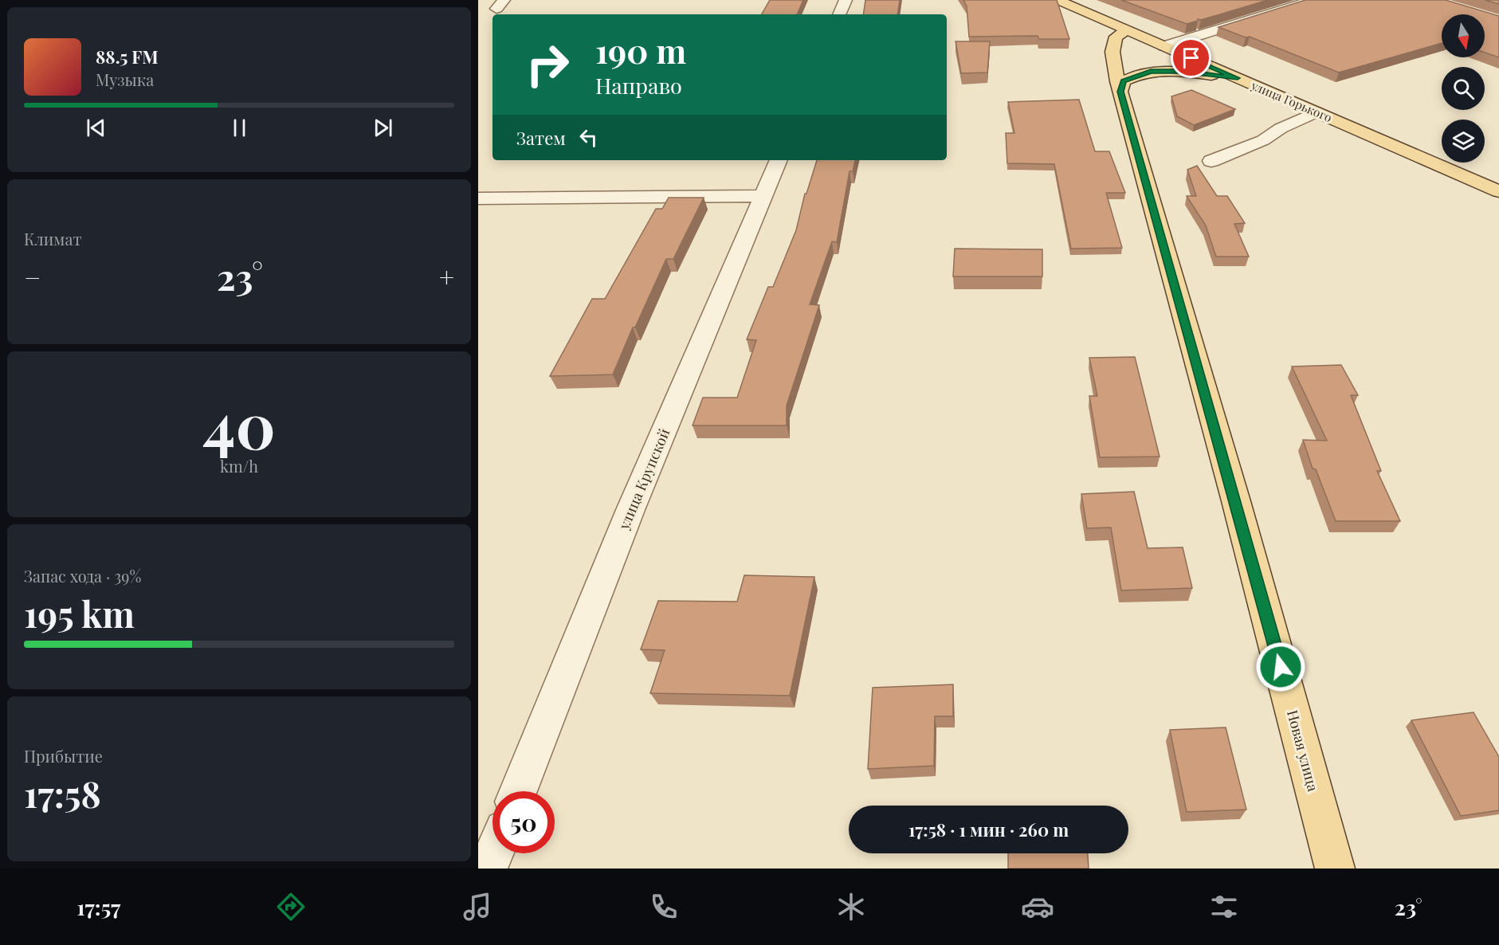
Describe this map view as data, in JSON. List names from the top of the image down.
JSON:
{
  "streets": {
    "main road": ["улица Горького", "Новая улица"],
    "street": ["улица Крупской"]
  },
  "crossings": [
    ["улица Горького", "Новая улица"]
  ],
  "north": "bottom",
  "page": {
    "turn": ["190 m", "Направо"],
    "song": ["88.5 FM", "Музыка"],
    "then": "Затем",
    "tile": [
      "Климат",
      ["40", "km/h"],
      ["Запас хода · 39%", "195 km"],
      ["Прибытие", "17:58"]
    ],
    "heat": ["−", "23°", "+"],
    "limit": "50",
    "trip": "17:58 · 1 мин · 260 m",
    "tabs": ["17:57", "23°"]
  }
}
